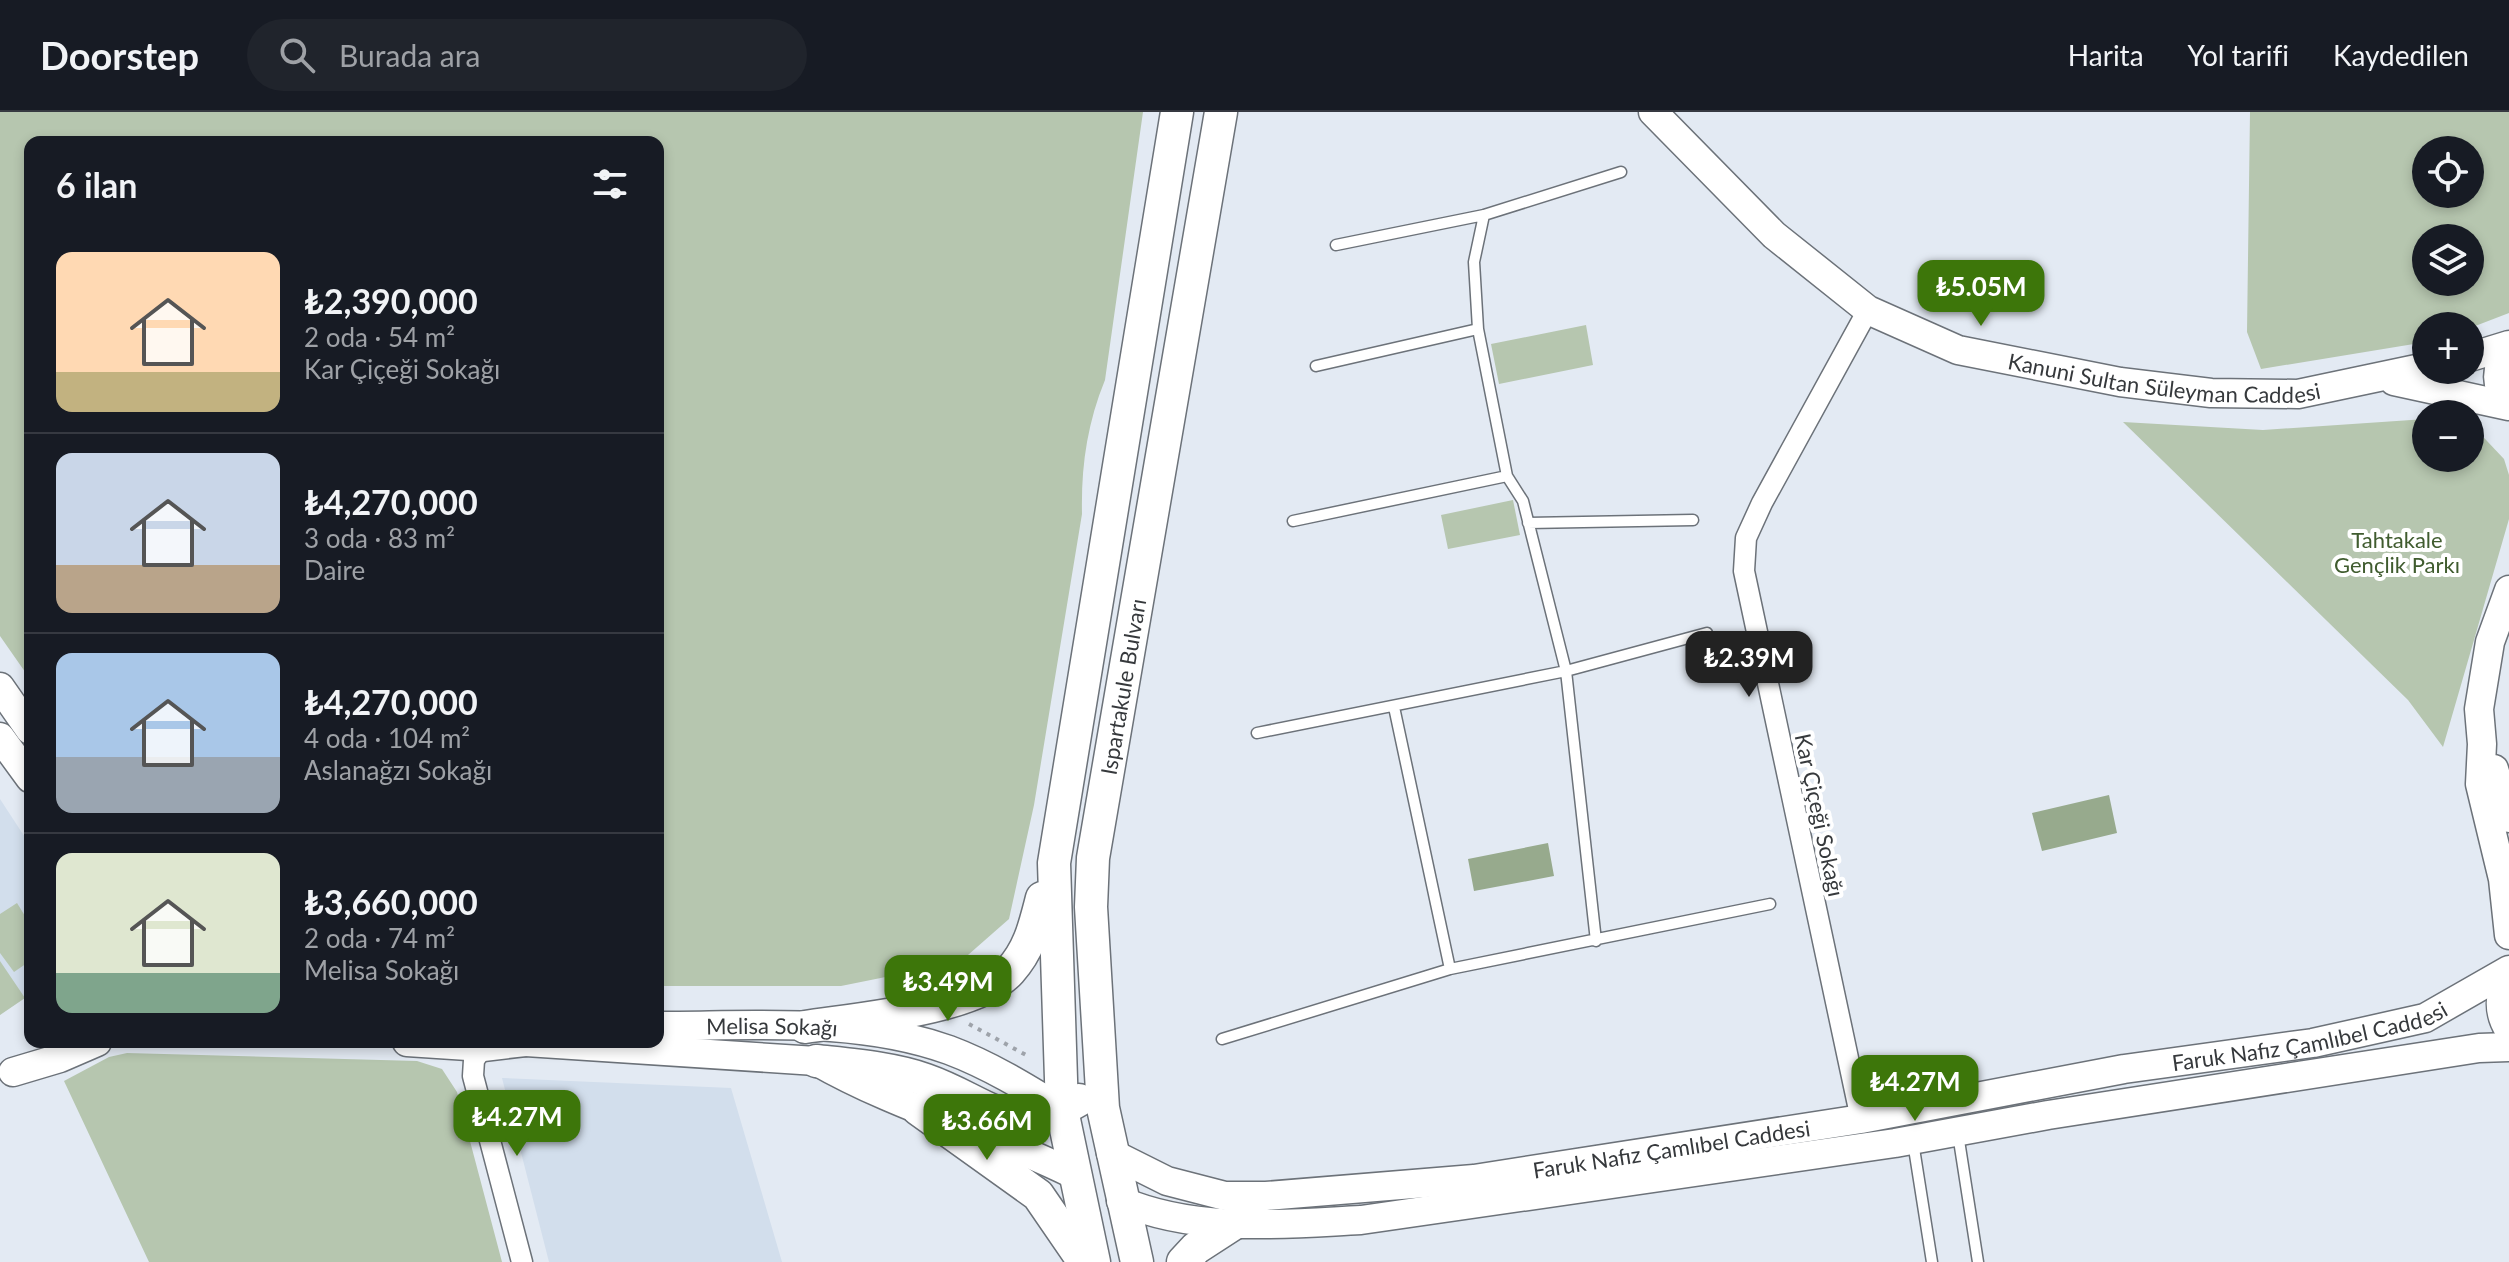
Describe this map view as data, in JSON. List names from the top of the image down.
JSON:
{
  "streets": {
    "main road": ["Ispartakule Bulvarı"],
    "street": [
      "Kanuni Sultan Süleyman Caddesi",
      "Kar Çiçeği Sokağı",
      "Melisa Sokağı",
      "Faruk Nafız Çamlıbel Caddesi"
    ]
  },
  "crossings": [
    ["Kanuni Sultan Süleyman Caddesi", "Kar Çiçeği Sokağı"],
    ["Ispartakule Bulvarı", "Melisa Sokağı"],
    ["Ispartakule Bulvarı", "Faruk Nafız Çamlıbel Caddesi"],
    ["Kar Çiçeği Sokağı", "Faruk Nafız Çamlıbel Caddesi"]
  ],
  "parks": ["Tahtakale Gençlik Parkı"],
  "page": {
    "header": "Doorstep",
    "search": "Burada ara",
    "nav": ["Harita", "Yol tarifi", "Kaydedilen"],
    "map_buttons": ["+", "−"],
    "heading": "6 ilan",
    "list": [
      {
        "name": "₺2,390,000",
        "note": "2 oda · 54 m² · Kar Çiçeği Sokağı"
      },
      {
        "name": "₺4,270,000",
        "note": "3 oda · 83 m² · Daire"
      },
      {
        "name": "₺4,270,000",
        "note": "4 oda · 104 m² · Aslanağzı Sokağı"
      },
      {
        "name": "₺3,660,000",
        "note": "2 oda · 74 m² · Melisa Sokağı"
      }
    ],
    "price": [
      "₺5.05M",
      "₺2.39M",
      "₺3.49M",
      "₺4.27M",
      "₺4.27M",
      "₺3.66M"
    ]
  }
}
